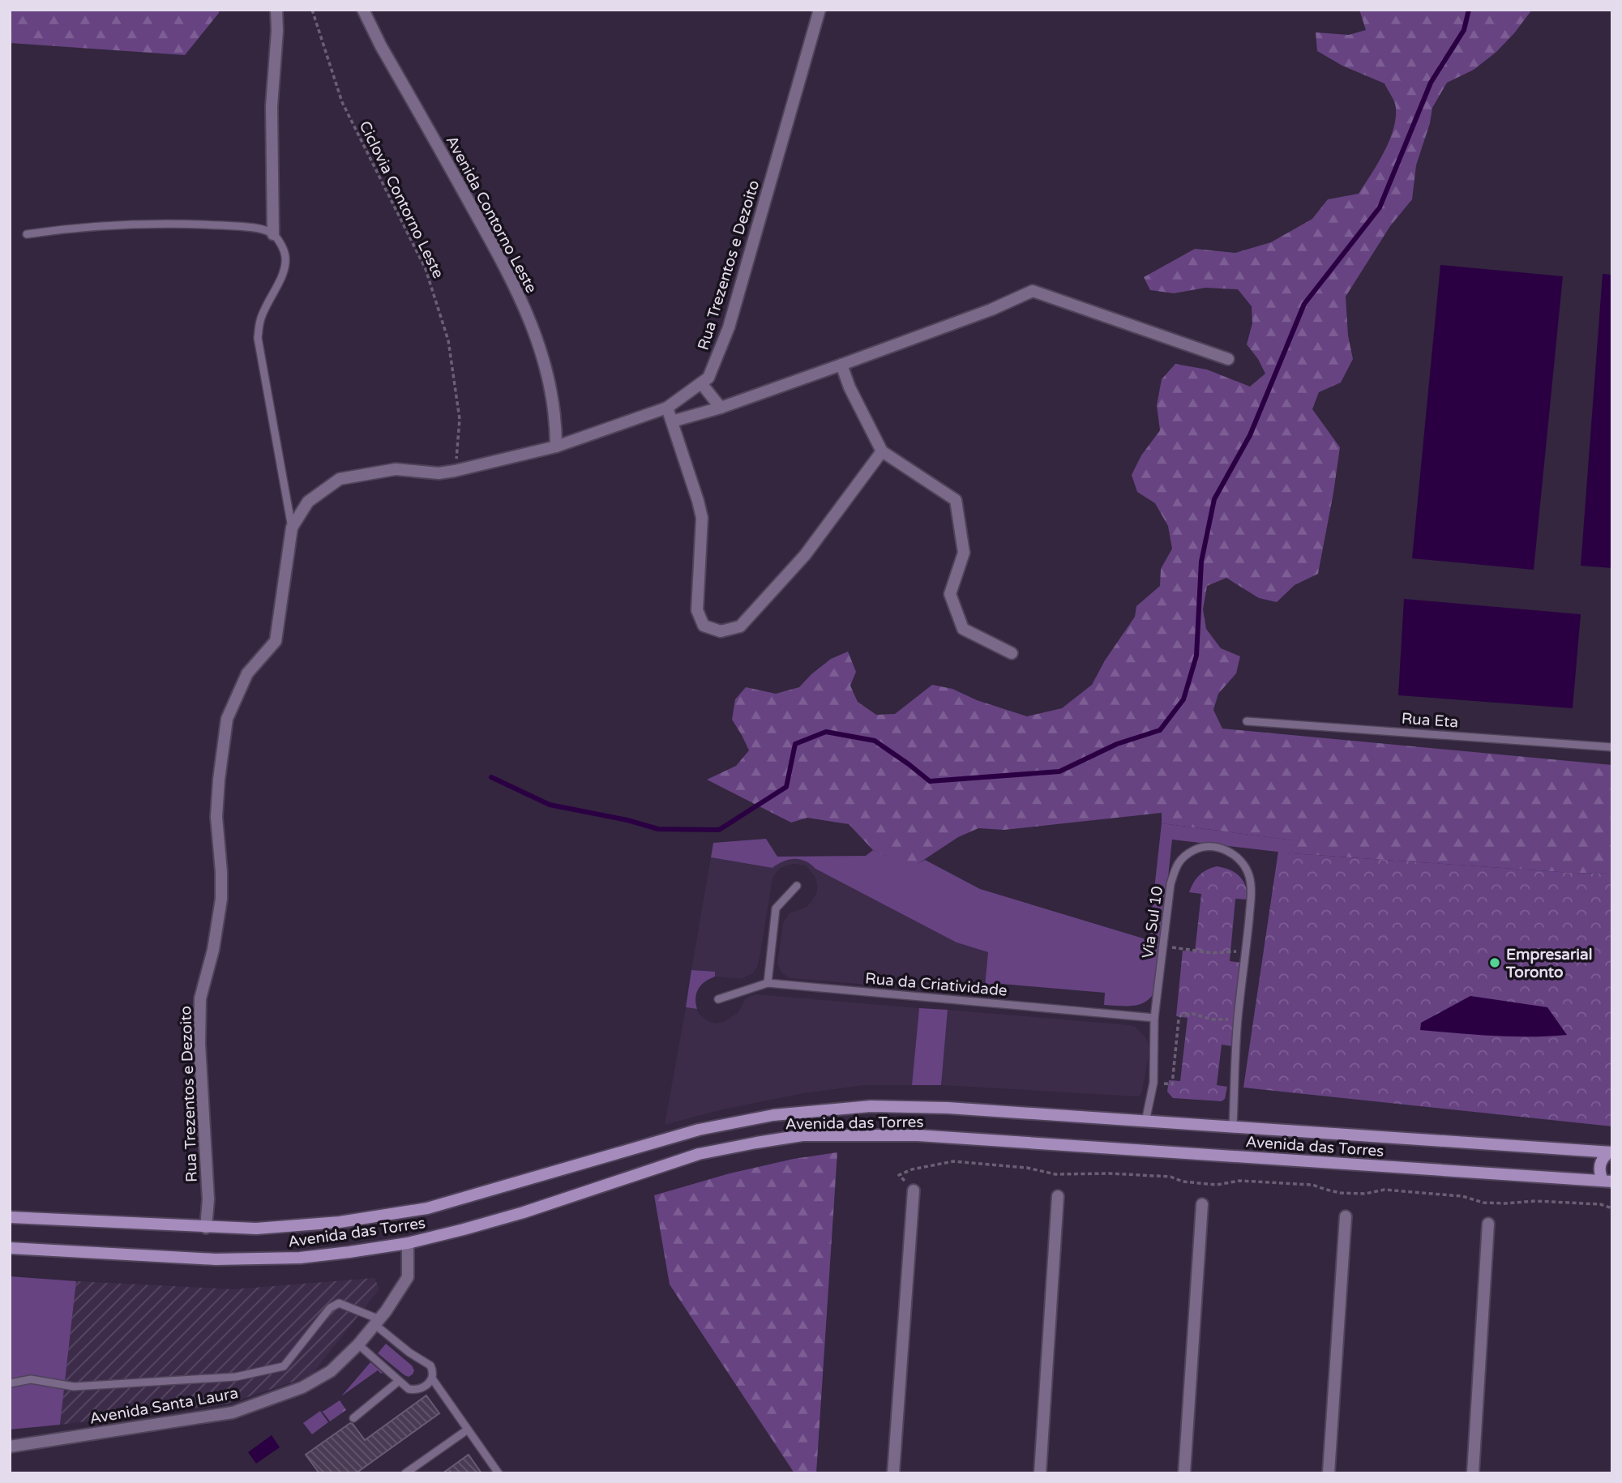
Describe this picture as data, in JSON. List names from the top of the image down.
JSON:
{
  "streets": {
    "main road": ["Avenida das Torres"],
    "street": ["Avenida Contorno Leste", "Rua Trezentos e Dezoito", "Avenida Santa Laura"],
    "lane": ["Rua Eta", "Via Sul 10", "Rua da Criatividade"],
    "path": ["Ciclovia Contorno Leste"]
  },
  "crossings": [
    ["Ciclovia Contorno Leste", "Rua Trezentos e Dezoito"],
    ["Avenida Contorno Leste", "Rua Trezentos e Dezoito"],
    ["Rua Trezentos e Dezoito", "Avenida das Torres"],
    ["Via Sul 10", "Rua da Criatividade"],
    ["Via Sul 10", "Avenida das Torres"],
    ["Avenida das Torres", "Avenida Santa Laura"]
  ],
  "places": ["Empresarial Toronto"]
}
